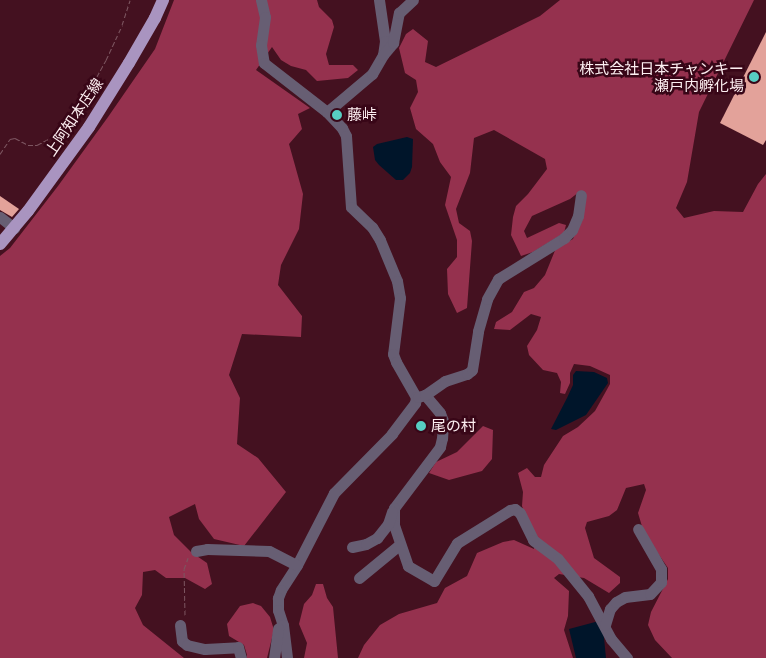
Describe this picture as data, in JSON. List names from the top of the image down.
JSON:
{
  "streets": {
    "main road": ["上阿知本庄線"]
  },
  "places": ["株式会社日本チャンキー 瀬戸内孵化場", "藤峠", "尾の村"]
}
